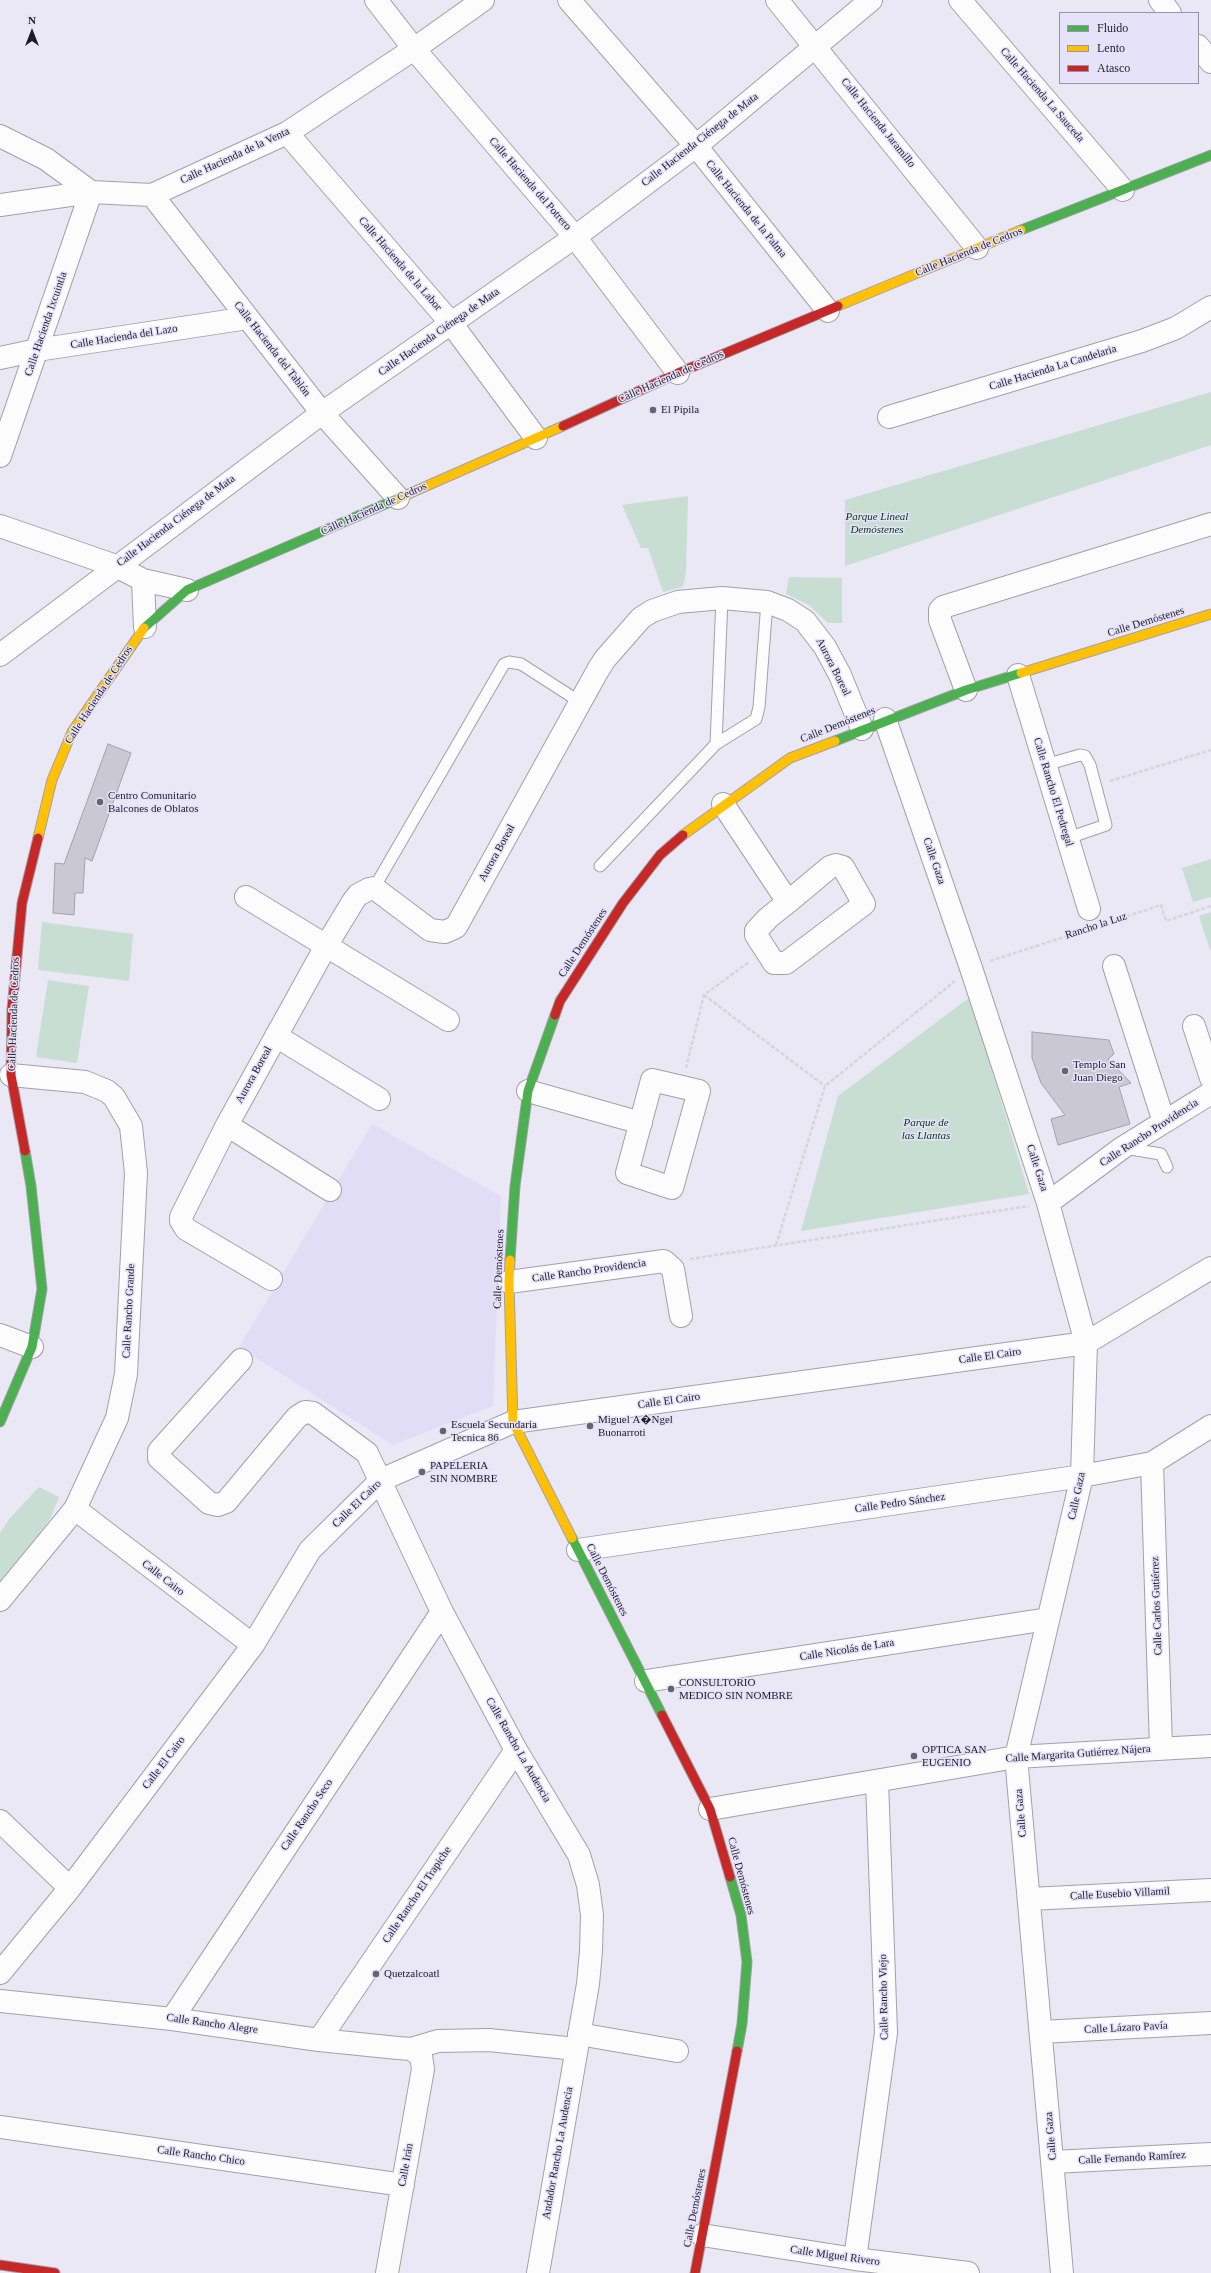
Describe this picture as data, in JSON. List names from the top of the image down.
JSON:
{
  "streets": {
    "street": [
      "Calle Hacienda La Sauceda",
      "Calle Hacienda Jaramillo",
      "Calle Hacienda Ciénega de Mata",
      "Calle Hacienda de la Venta",
      "Calle Hacienda del Potrero",
      "Calle Hacienda de la Palma",
      "Calle Hacienda de Cedros",
      "Calle Hacienda de la Labor",
      "Calle Hacienda Ixcuintla",
      "Calle Hacienda del Lazo",
      "Calle Hacienda del Tablón",
      "Calle Hacienda La Candelaria",
      "Calle Demóstenes",
      "Aurora Boreal",
      "Calle Rancho El Pedregal",
      "Calle Gaza",
      "Calle Rancho Providencia",
      "Calle Rancho Grande",
      "Calle El Cairo",
      "Calle Pedro Sánchez",
      "Calle Cairo",
      "Calle Carlos Gutiérrez",
      "Calle Nicolás de Lara",
      "Calle Rancho La Audencia",
      "Calle Margarita Gutiérrez Nájera",
      "Calle Rancho Seco",
      "Calle Eusebio Villamil",
      "Calle Rancho El Trapiche",
      "Calle Rancho Viejo",
      "Calle Rancho Alegre",
      "Calle Lázaro Pavía",
      "Andador Rancho La Audencia",
      "Calle Rancho Chico",
      "Calle Fernando Ramírez",
      "Calle Irán",
      "Calle Miguel Rivero"
    ],
    "path": ["Rancho la Luz"]
  },
  "crossings": [
    ["Calle Hacienda La Sauceda", "Calle Hacienda de Cedros"],
    ["Calle Hacienda Jaramillo", "Calle Hacienda Ciénega de Mata"],
    ["Calle Hacienda Jaramillo", "Calle Hacienda de Cedros"],
    ["Calle Hacienda Ciénega de Mata", "Calle Hacienda del Potrero"],
    ["Calle Hacienda Ciénega de Mata", "Calle Hacienda de la Palma"],
    ["Calle Hacienda Ciénega de Mata", "Calle Hacienda de la Labor"],
    ["Calle Hacienda Ciénega de Mata", "Calle Hacienda del Tablón"],
    ["Calle Hacienda de la Venta", "Calle Hacienda del Potrero"],
    ["Calle Hacienda de la Venta", "Calle Hacienda de la Labor"],
    ["Calle Hacienda de la Venta", "Calle Hacienda Ixcuintla"],
    ["Calle Hacienda de la Venta", "Calle Hacienda del Tablón"],
    ["Calle Hacienda del Potrero", "Calle Hacienda de Cedros"],
    ["Calle Hacienda de la Palma", "Calle Hacienda de Cedros"],
    ["Calle Hacienda de Cedros", "Calle Hacienda de la Labor"],
    ["Calle Hacienda de Cedros", "Calle Hacienda del Tablón"],
    ["Calle Hacienda de Cedros", "Calle Rancho Grande"],
    ["Calle Hacienda Ixcuintla", "Calle Hacienda del Lazo"],
    ["Calle Hacienda del Lazo", "Calle Hacienda del Tablón"],
    ["Calle Demóstenes", "Aurora Boreal"],
    ["Calle Demóstenes", "Calle Rancho El Pedregal"],
    ["Calle Demóstenes", "Calle Gaza"],
    ["Calle Demóstenes", "Calle Rancho Providencia"],
    ["Calle Demóstenes", "Calle El Cairo"],
    ["Calle Demóstenes", "Calle Pedro Sánchez"],
    ["Calle Demóstenes", "Calle Nicolás de Lara"],
    ["Calle Demóstenes", "Calle Margarita Gutiérrez Nájera"],
    ["Calle Demóstenes", "Calle Miguel Rivero"],
    ["Calle Rancho El Pedregal", "Rancho la Luz"],
    ["Calle Gaza", "Rancho la Luz"],
    ["Calle Gaza", "Calle Rancho Providencia"],
    ["Calle Gaza", "Calle El Cairo"],
    ["Calle Gaza", "Calle Pedro Sánchez"],
    ["Calle Gaza", "Calle Nicolás de Lara"],
    ["Calle Gaza", "Calle Margarita Gutiérrez Nájera"],
    ["Calle Gaza", "Calle Eusebio Villamil"],
    ["Calle Gaza", "Calle Lázaro Pavía"],
    ["Calle Gaza", "Calle Fernando Ramírez"],
    ["Calle Rancho Grande", "Calle Cairo"],
    ["Calle El Cairo", "Calle Cairo"],
    ["Calle El Cairo", "Calle Rancho La Audencia"],
    ["Calle Pedro Sánchez", "Calle Carlos Gutiérrez"],
    ["Calle Carlos Gutiérrez", "Calle Margarita Gutiérrez Nájera"],
    ["Calle Rancho La Audencia", "Calle Rancho Seco"],
    ["Calle Rancho La Audencia", "Calle Rancho El Trapiche"],
    ["Calle Rancho La Audencia", "Andador Rancho La Audencia"],
    ["Calle Margarita Gutiérrez Nájera", "Calle Rancho Viejo"],
    ["Calle Rancho Seco", "Calle Rancho Alegre"],
    ["Calle Rancho El Trapiche", "Calle Rancho Alegre"],
    ["Calle Rancho Viejo", "Calle Miguel Rivero"],
    ["Calle Rancho Alegre", "Calle Irán"],
    ["Calle Rancho Chico", "Calle Irán"]
  ],
  "parks": ["Parque Lineal Demóstenes", "Parque de las Llantas"],
  "places": [
    "El Pipila",
    "Centro Comunitario Balcones de Oblatos",
    "Templo San Juan Diego",
    "Miguel A�Ngel Buonarroti",
    "Escuela Secundaria Tecnica 86",
    "PAPELERIA SIN NOMBRE",
    "CONSULTORIO MEDICO SIN NOMBRE",
    "OPTICA SAN EUGENIO",
    "Quetzalcoatl"
  ],
  "legend": ["Fluido", "Lento", "Atasco"],
  "north": "top"
}
